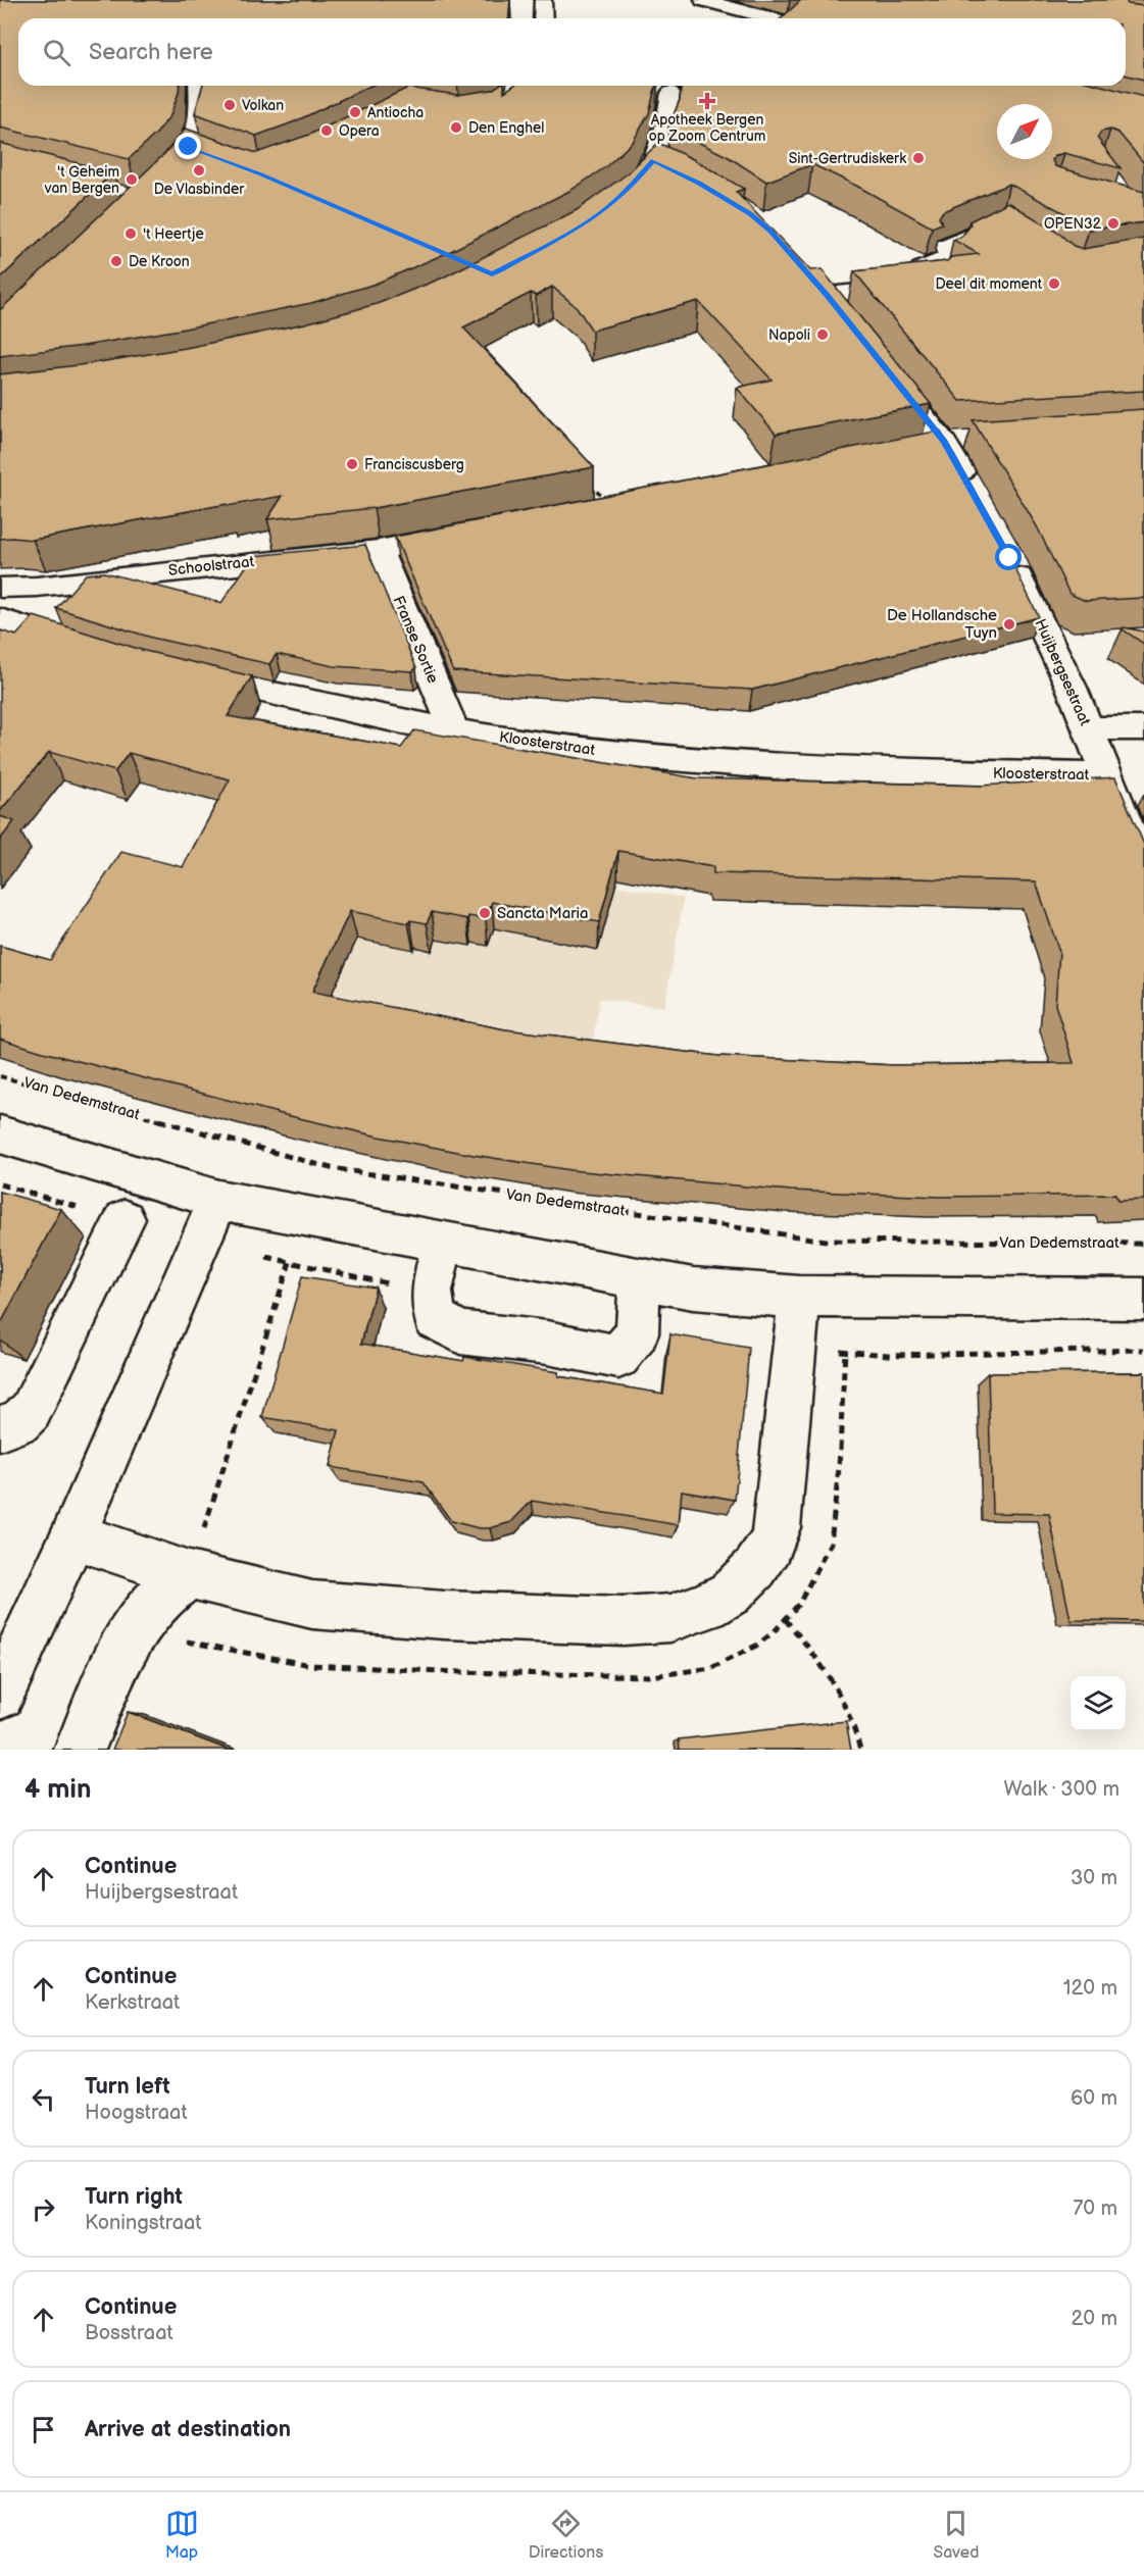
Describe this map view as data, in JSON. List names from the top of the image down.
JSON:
{
  "streets": {
    "street": [
      "Schoolstraat",
      "Franse Sortie",
      "Huijbergsestraat",
      "Kloosterstraat"
    ],
    "path": ["Van Dedemstraat"]
  },
  "crossings": [
    ["Schoolstraat", "Franse Sortie"],
    ["Franse Sortie", "Kloosterstraat"],
    ["Huijbergsestraat", "Kloosterstraat"]
  ],
  "places": {
    "health": ["Apotheek Bergen op Zoom Centrum"],
    "other": [
      "Volkan",
      "Antiocha",
      "Den Enghel",
      "Opera",
      "Sint-Gertrudiskerk",
      "De Vlasbinder",
      "'t Geheim van Bergen",
      "OPEN32",
      "'t Heertje",
      "De Kroon",
      "Deel dit moment",
      "Napoli",
      "Franciscusberg",
      "De Hollandsche Tuyn",
      "Sancta Maria"
    ]
  },
  "north": "top right",
  "page": {
    "search": "Search here",
    "heading": ["4 min", "Walk · 300 m"],
    "list": [
      ["Continue", "Huijbergsestraat", "30 m"],
      ["Continue", "Kerkstraat", "120 m"],
      ["Turn left", "Hoogstraat", "60 m"],
      ["Turn right", "Koningstraat", "70 m"],
      ["Continue", "Bosstraat", "20 m"],
      "Arrive at destination"
    ],
    "nav": ["Map", "Directions", "Saved"]
  }
}
